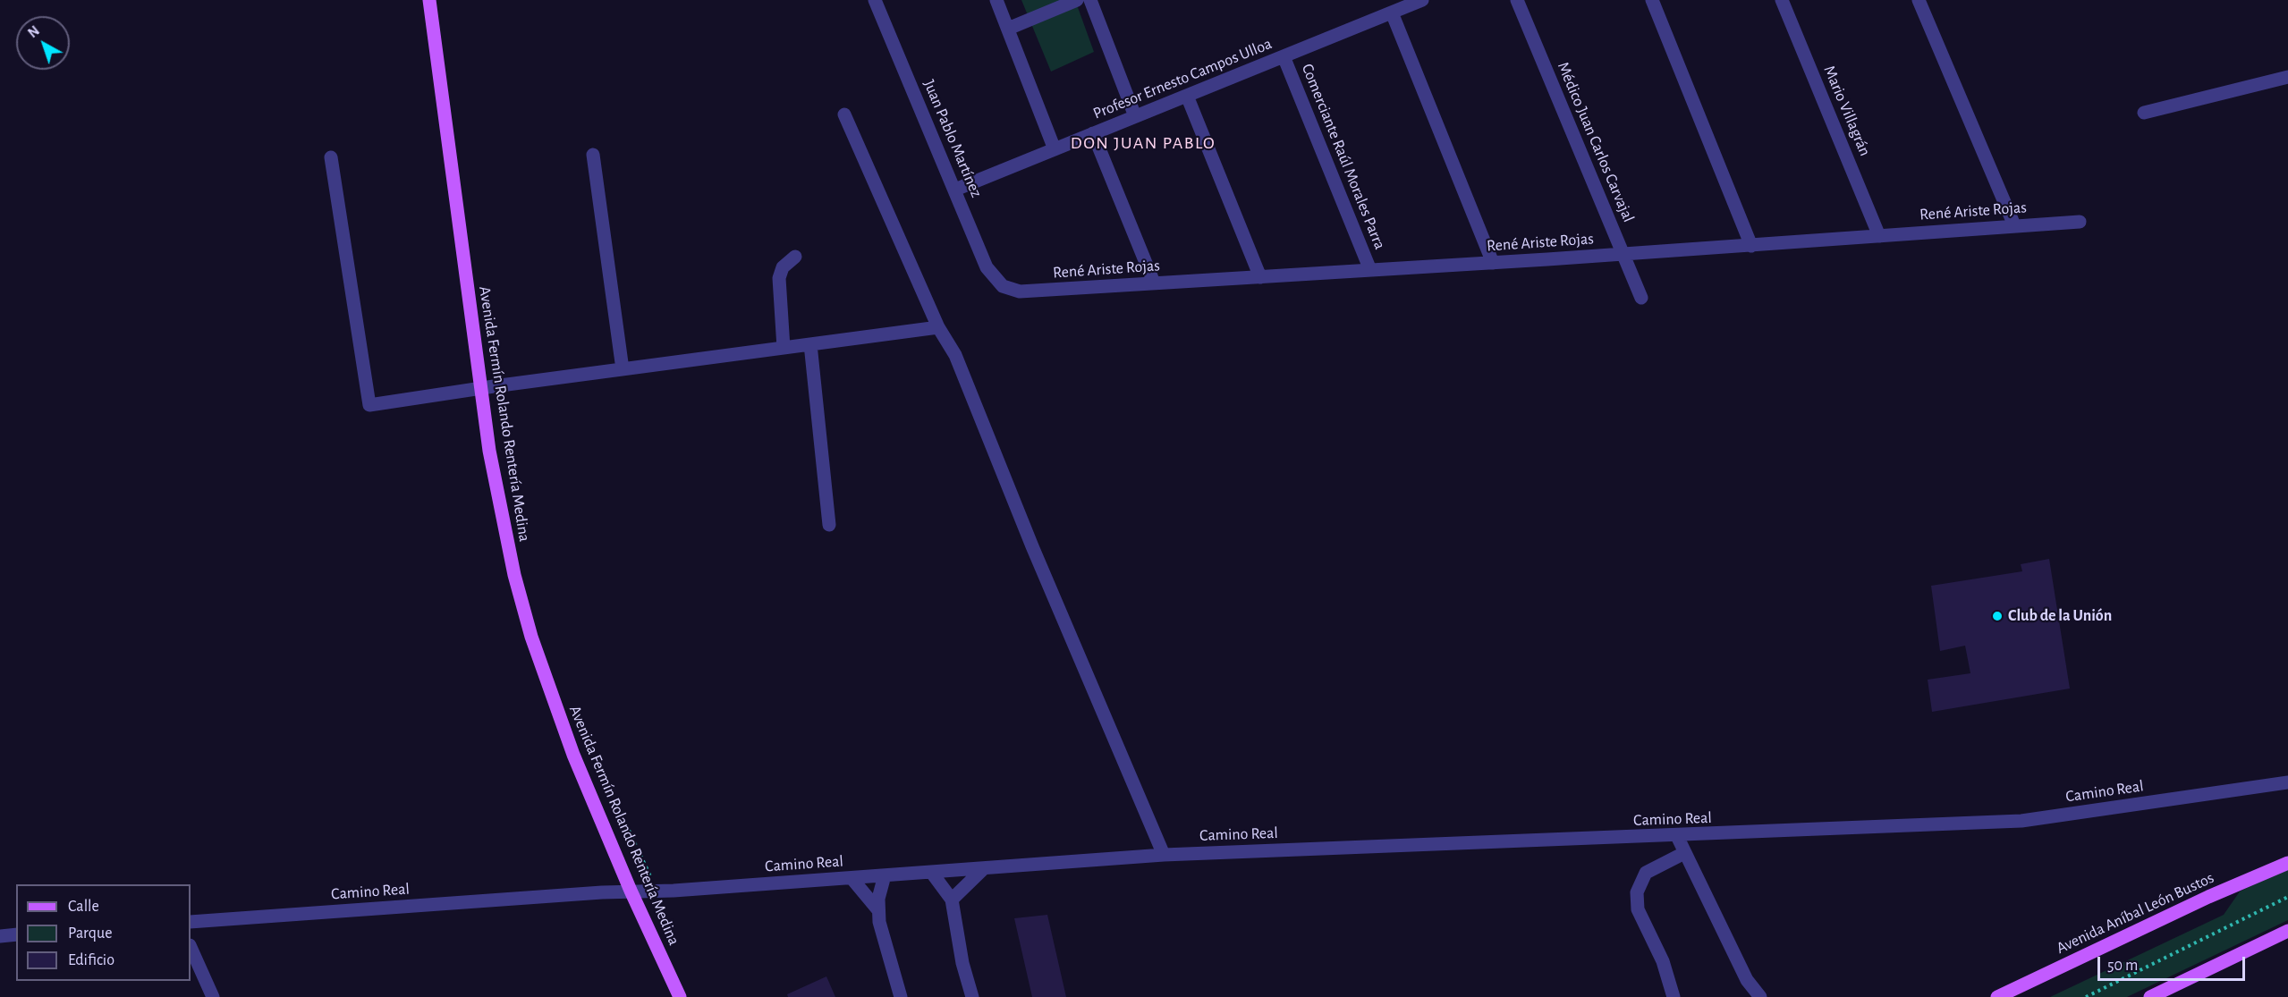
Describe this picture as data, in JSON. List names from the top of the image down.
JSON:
{
  "streets": {
    "main road": ["Avenida Fermín Rolando Rentería Medina", "Avenida Aníbal León Bustos"],
    "street": [
      "Profesor Ernesto Campos Ulloa",
      "Mario Villagrán",
      "Juan Pablo Martínez",
      "Médico Juan Carlos Carvajal",
      "Comerciante Raúl Morales Parra",
      "René Ariste Rojas",
      "Camino Real"
    ]
  },
  "crossings": [
    ["Profesor Ernesto Campos Ulloa", "Juan Pablo Martínez"],
    ["Profesor Ernesto Campos Ulloa", "Comerciante Raúl Morales Parra"],
    ["Mario Villagrán", "René Ariste Rojas"],
    ["Juan Pablo Martínez", "René Ariste Rojas"],
    ["Médico Juan Carlos Carvajal", "René Ariste Rojas"],
    ["Comerciante Raúl Morales Parra", "René Ariste Rojas"],
    ["Avenida Fermín Rolando Rentería Medina", "Camino Real"]
  ],
  "districts": ["DON JUAN PABLO"],
  "places": ["Club de la Unión"],
  "legend": ["Calle", "Parque", "Edificio"],
  "scale_bar": "50 m",
  "north": "top left"
}
